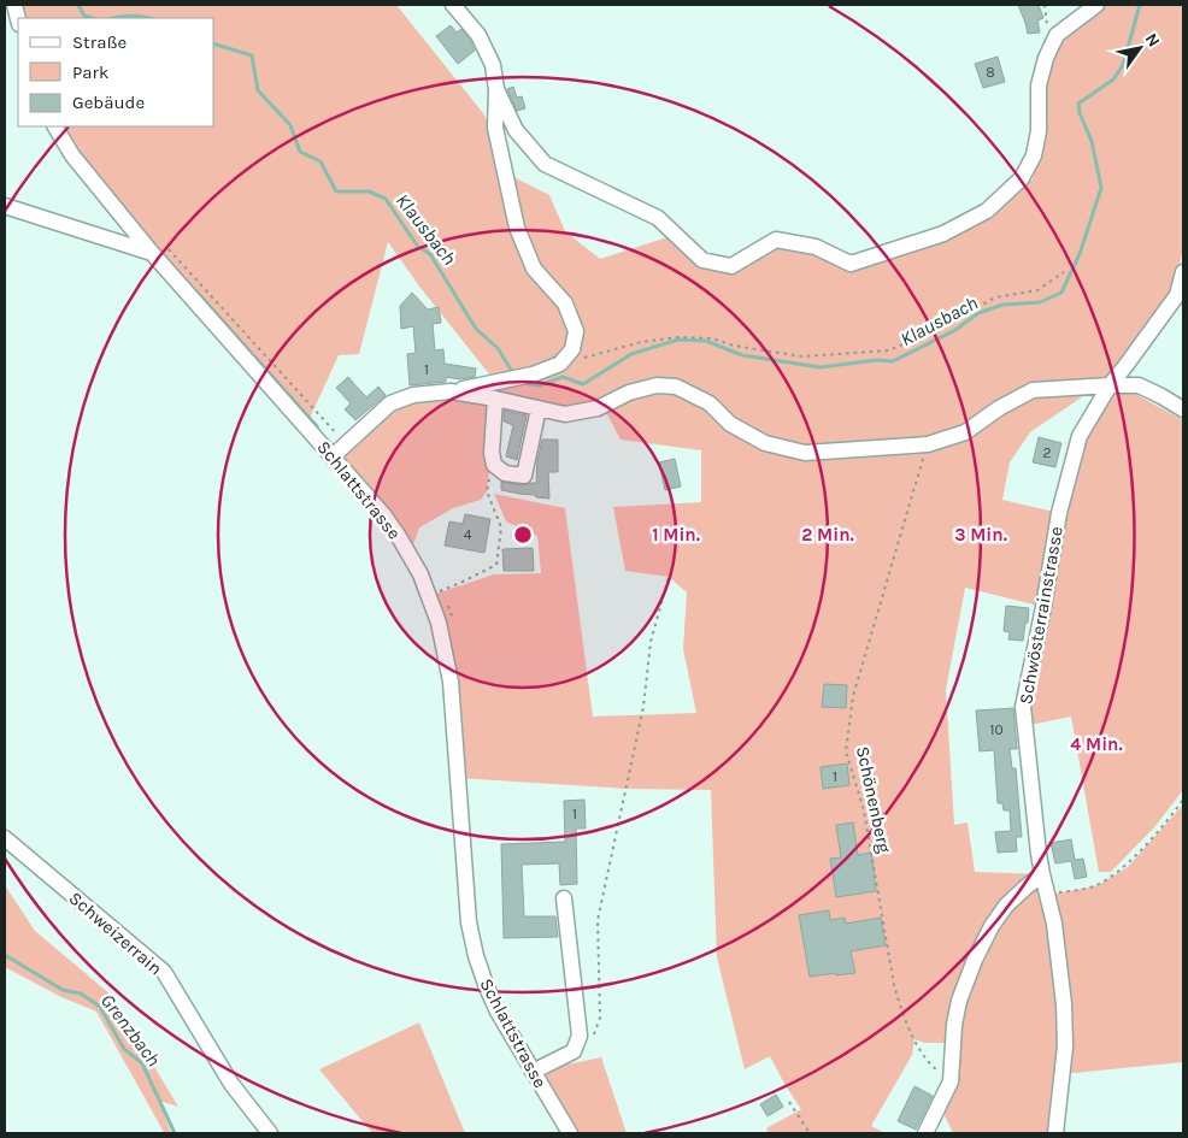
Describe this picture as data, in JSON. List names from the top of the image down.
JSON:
{
  "streets": {
    "street": ["Schlattstrasse", "Schwösterrainstrasse", "Schweizerrain"],
    "path": ["Schönenberg"]
  },
  "water": ["Klausbach", "Grenzbach"],
  "house_numbers": [
    "8",
    "1",
    "2",
    "4",
    "10",
    "1",
    "1"
  ],
  "legend": ["Straße", "Park", "Gebäude"],
  "north": "top right",
  "rings": [
    "1 Min.",
    "2 Min.",
    "3 Min.",
    "4 Min."
  ]
}
